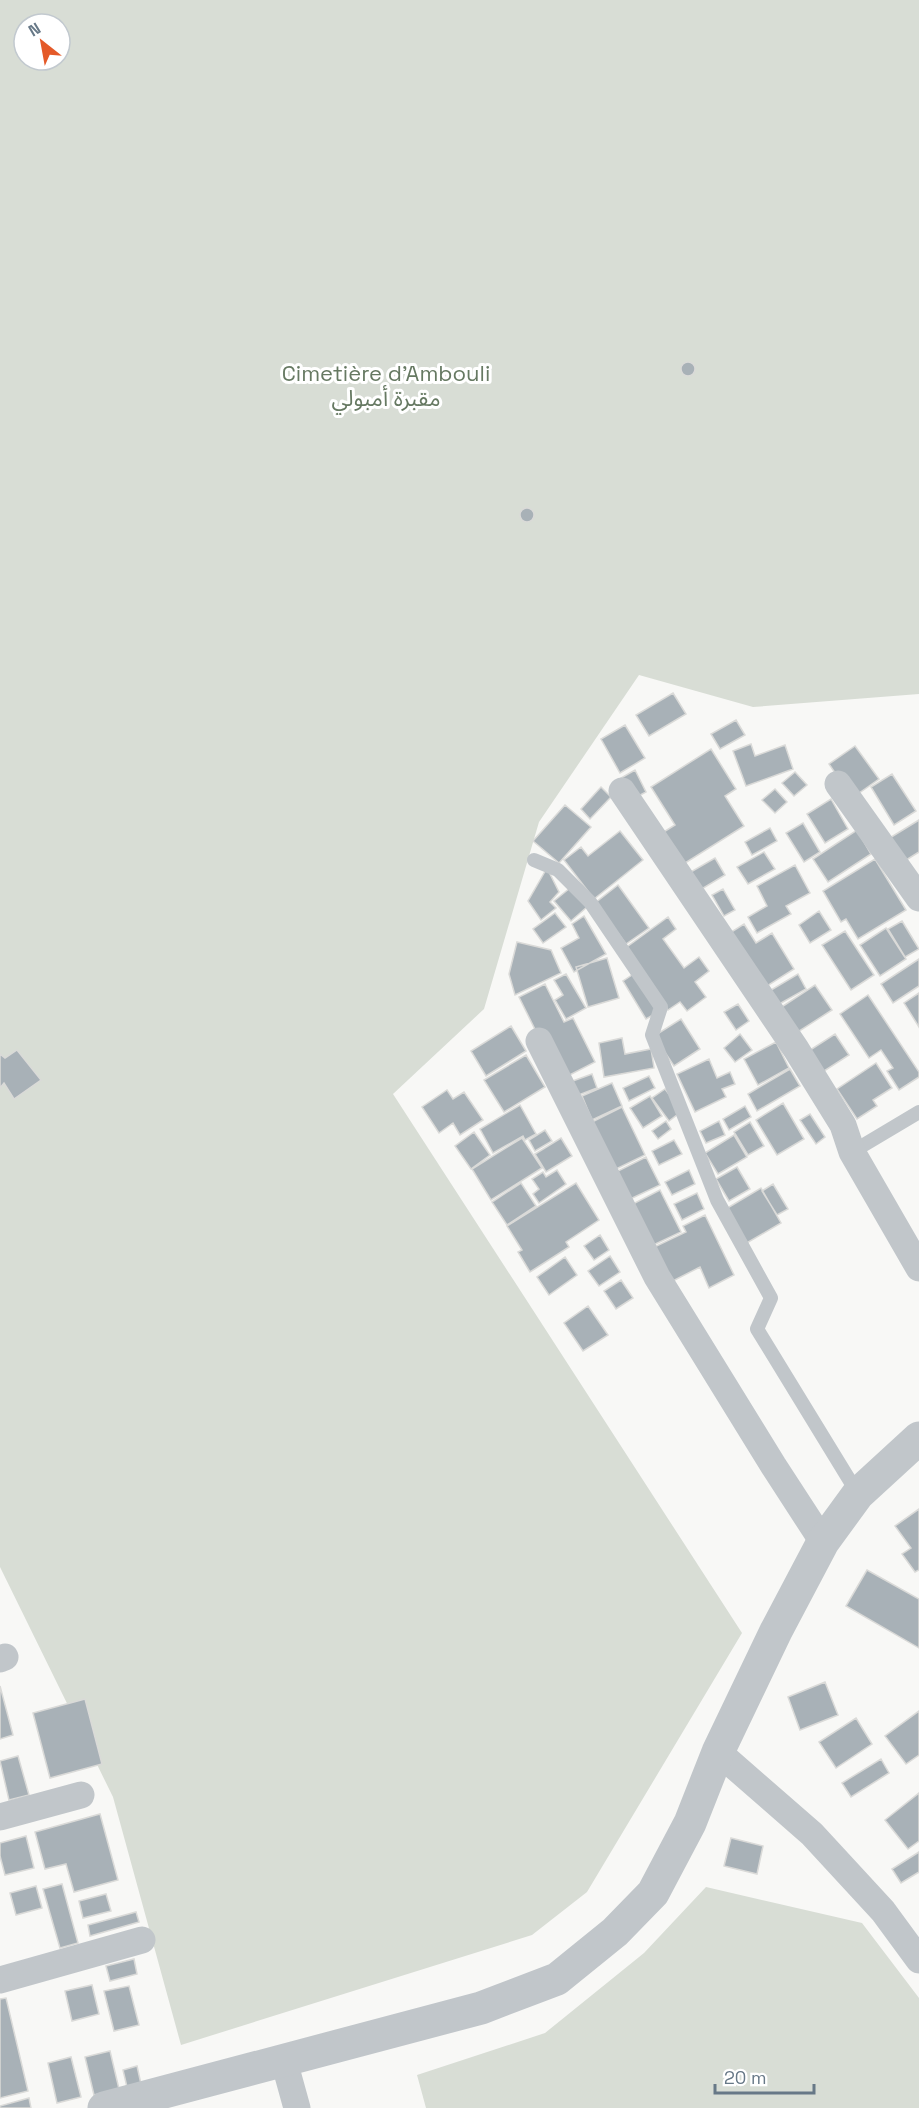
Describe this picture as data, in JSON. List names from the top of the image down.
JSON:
{
  "parks": ["Cimetière d'Ambouli مقبرة أمبولي"],
  "scale_bar": "20 m",
  "north": "top left"
}
